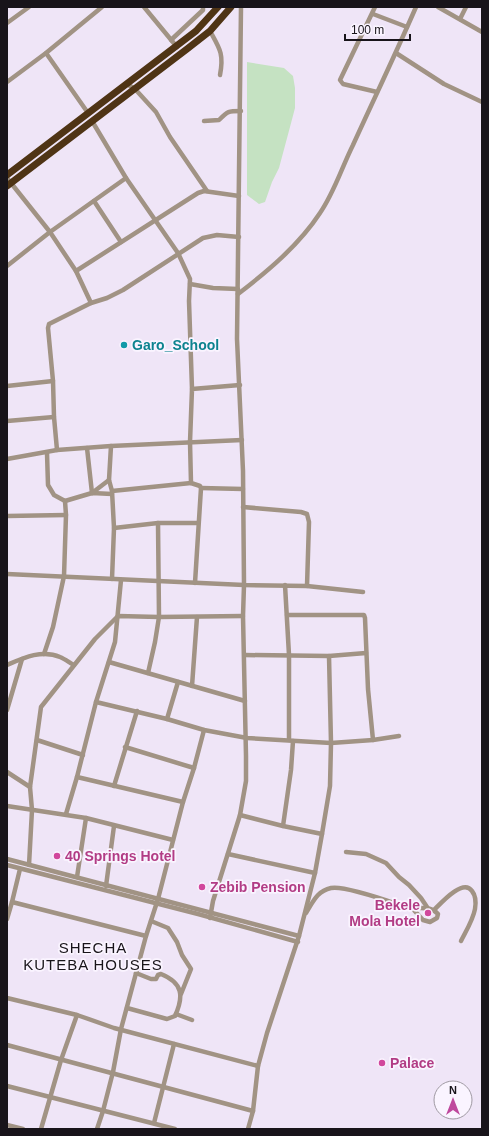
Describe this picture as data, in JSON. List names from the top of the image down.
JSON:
{
  "districts": ["SHECHA KUTEBA HOUSES"],
  "places": [
    "Garo_School",
    "40 Springs Hotel",
    "Zebib Pension",
    "Bekele Mola Hotel",
    "Palace"
  ],
  "scale_bar": "100 m",
  "north": "top"
}
